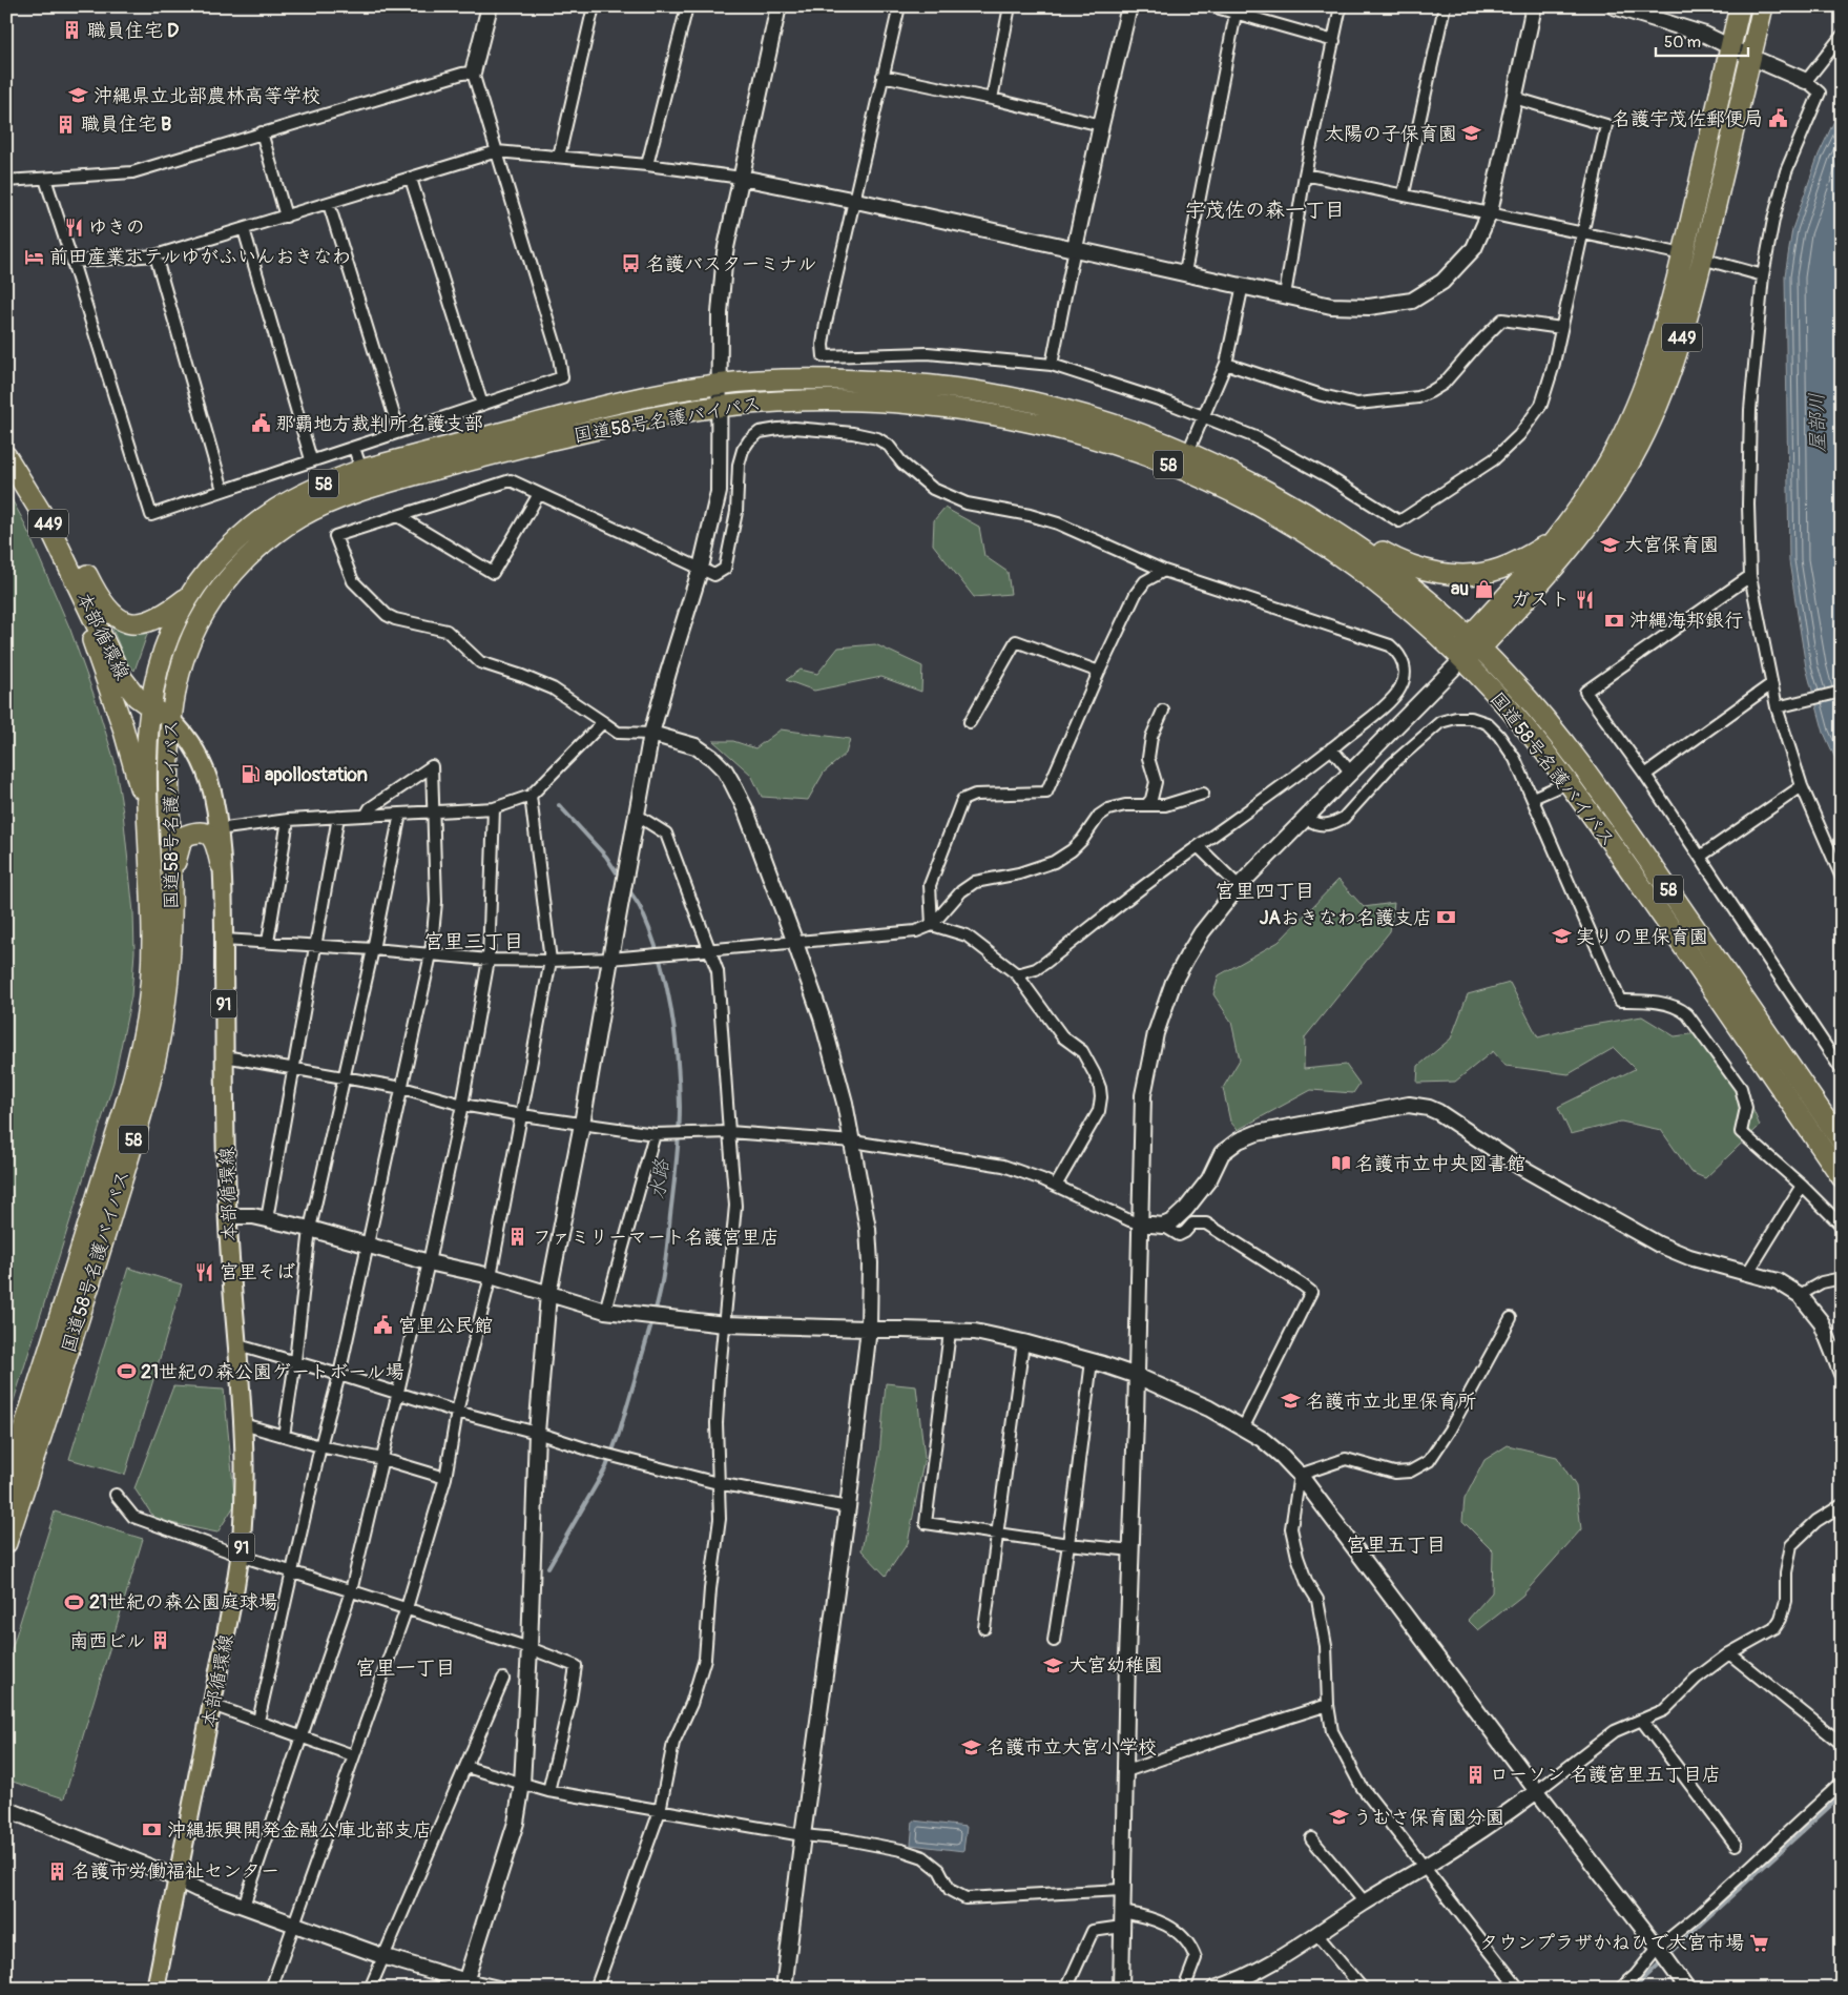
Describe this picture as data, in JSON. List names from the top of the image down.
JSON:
{
  "streets": {
    "highway": [
      "449",
      "国道58号名護バイパス",
      "58",
      "本部循環線"
    ],
    "main road": ["91"]
  },
  "crossings": [
    ["449", "国道58号名護バイパス"],
    ["国道58号名護バイパス", "本部循環線"]
  ],
  "districts": [
    "宇茂佐の森一丁目",
    "宮里四丁目",
    "宮里三丁目",
    "宮里五丁目",
    "宮里一丁目"
  ],
  "water": ["屋部川", "水路"],
  "places": {
    "building": [
      "職員住宅 D",
      "職員住宅 B",
      "ファミリーマート名護宮里店",
      "南西ビル",
      "ローソン 名護宮里五丁目店",
      "名護市労働福祉センター"
    ],
    "school or university": [
      "沖縄県立北部農林高等学校",
      "太陽の子保育園",
      "大宮保育園",
      "実りの里保育園",
      "名護市立北里保育所",
      "大宮幼稚園",
      "名護市立大宮小学校",
      "うむさ保育園分園"
    ],
    "public building": ["名護宇茂佐郵便局", "那覇地方裁判所名護支部", "宮里公民館"],
    "restaurant": ["ゆきの", "ガスト", "宮里そば"],
    "hotel": ["前田産業ホテルゆがふいんおきなわ"],
    "bus stop": ["名護バスターミナル"],
    "shop": ["au"],
    "bank": ["沖縄海邦銀行", "JAおきなわ名護支店", "沖縄振興開発金融公庫北部支店"],
    "fuel station": ["apollostation"],
    "library": ["名護市立中央図書館"],
    "sports": ["21世紀の森公園ゲートボール場", "21世紀の森公園庭球場"],
    "supermarket": ["タウンプラザかねひで大宮市場"]
  },
  "scale_bar": "50 m"
}
